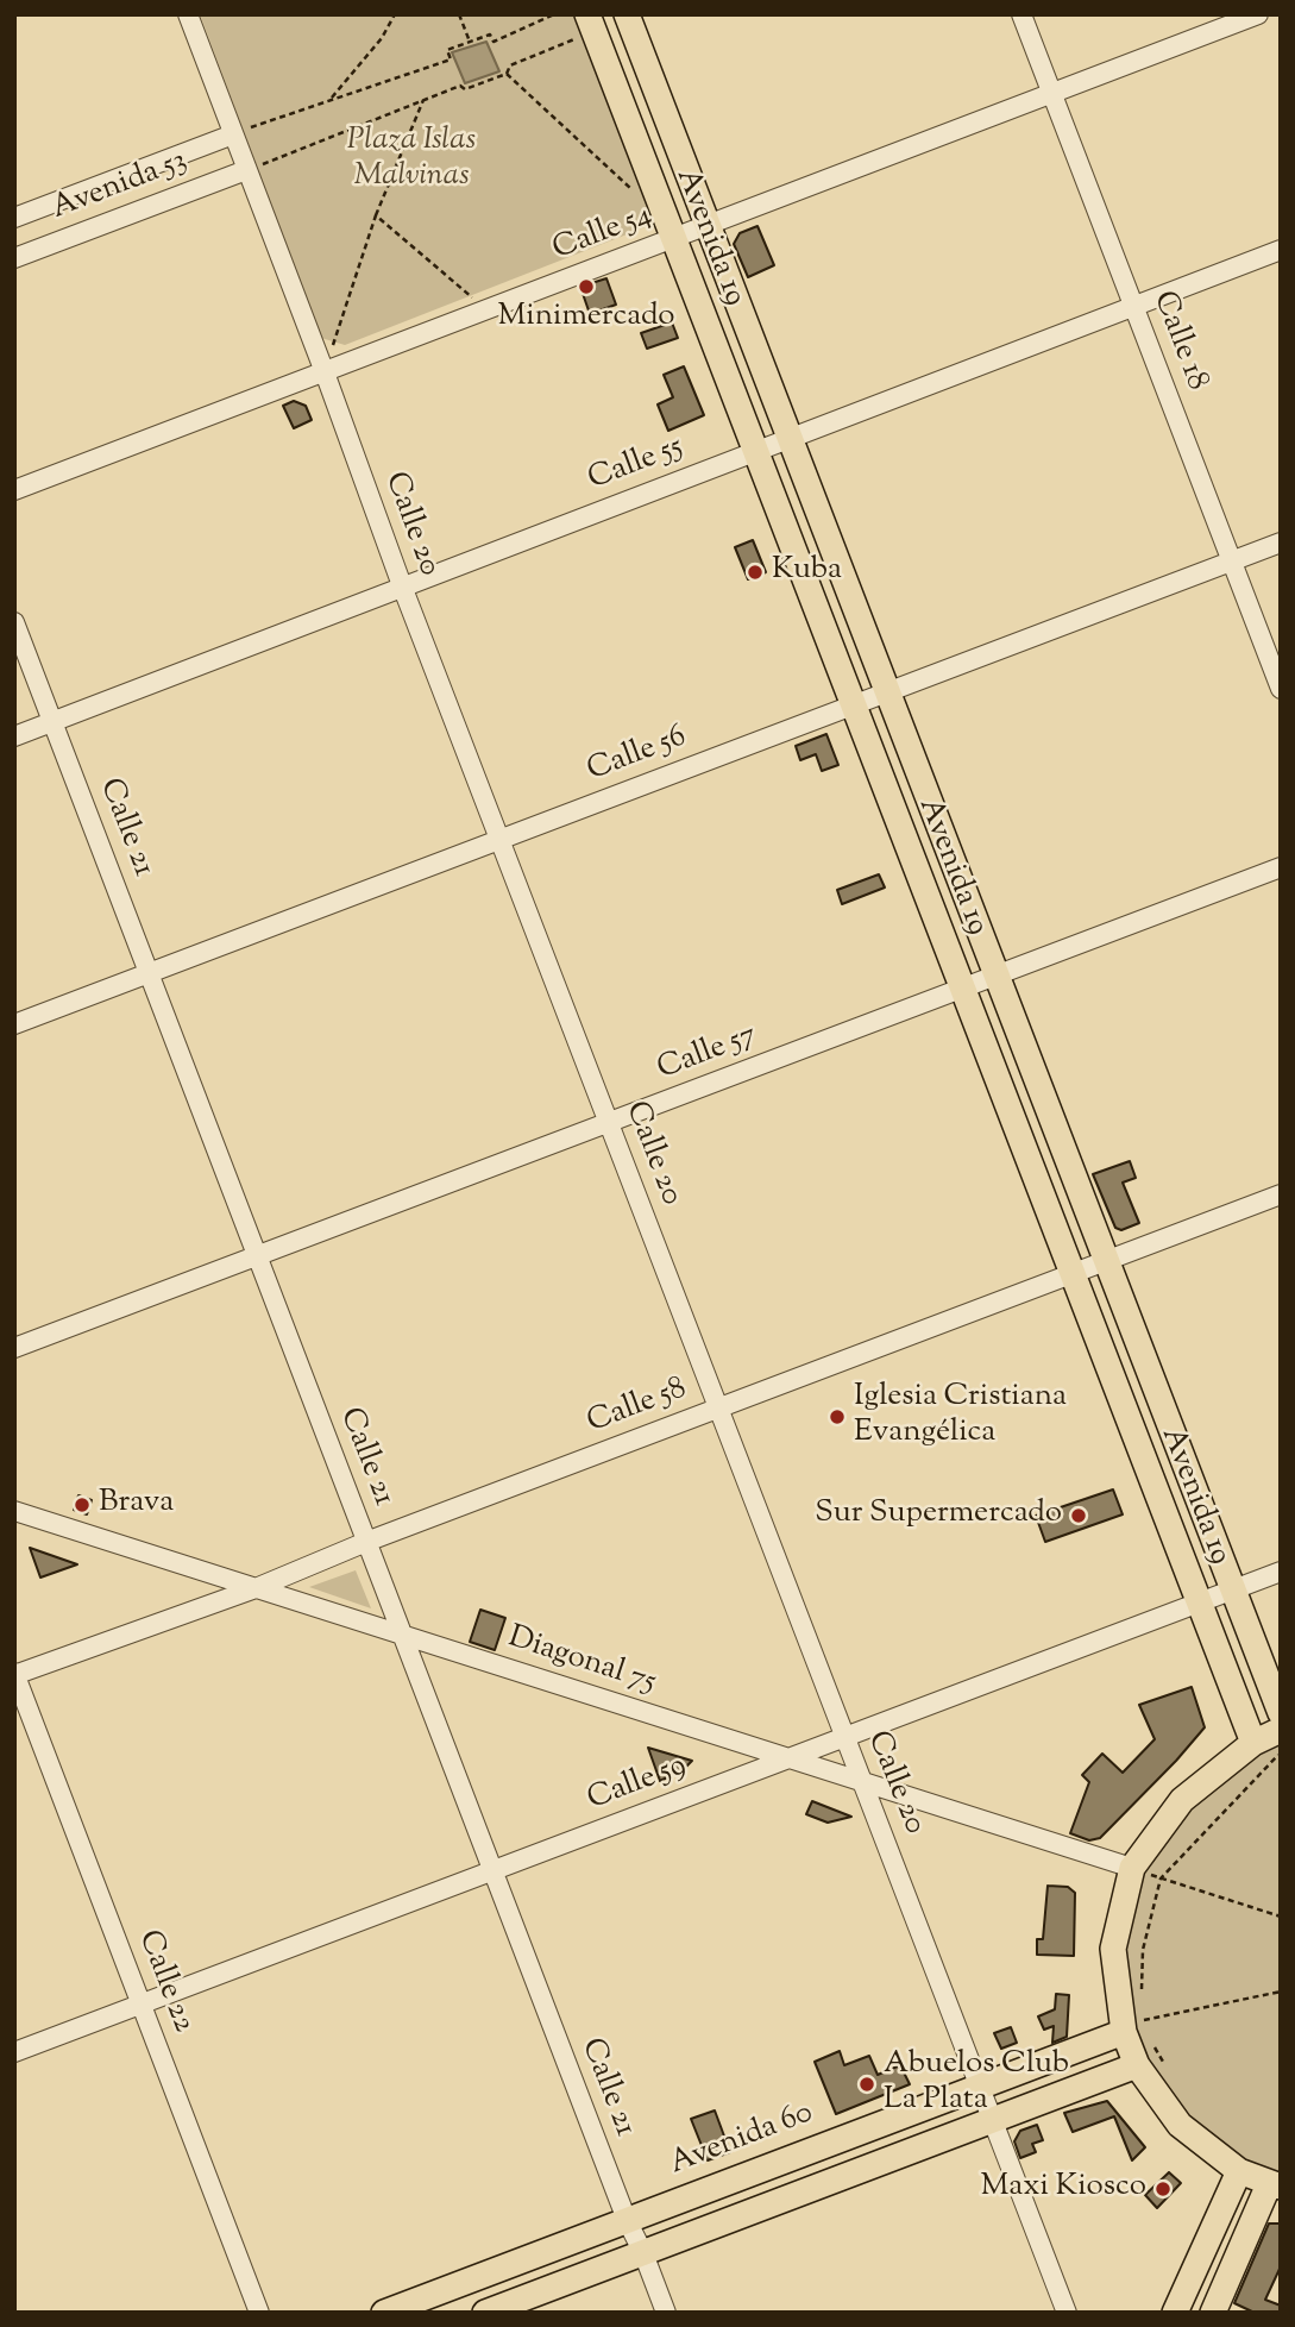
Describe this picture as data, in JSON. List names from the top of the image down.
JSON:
{
  "streets": {
    "main road": ["Avenida 19", "Avenida 60"],
    "street": [
      "Avenida 53",
      "Calle 54",
      "Calle 18",
      "Calle 55",
      "Calle 20",
      "Calle 56",
      "Calle 21",
      "Calle 57",
      "Calle 58",
      "Diagonal 75",
      "Calle 59",
      "Calle 22"
    ]
  },
  "crossings": [
    ["Avenida 53", "Calle 20"],
    ["Calle 54", "Avenida 19"],
    ["Calle 54", "Calle 18"],
    ["Calle 54", "Calle 20"],
    ["Avenida 19", "Calle 55"],
    ["Avenida 19", "Calle 56"],
    ["Avenida 19", "Calle 57"],
    ["Avenida 19", "Calle 58"],
    ["Avenida 19", "Calle 59"],
    ["Calle 18", "Calle 55"],
    ["Calle 18", "Calle 56"],
    ["Calle 55", "Calle 20"],
    ["Calle 55", "Calle 21"],
    ["Calle 20", "Calle 56"],
    ["Calle 20", "Calle 57"],
    ["Calle 20", "Calle 58"],
    ["Calle 20", "Diagonal 75"],
    ["Calle 20", "Calle 59"],
    ["Calle 20", "Avenida 60"],
    ["Calle 56", "Calle 21"],
    ["Calle 21", "Calle 57"],
    ["Calle 21", "Calle 58"],
    ["Calle 21", "Diagonal 75"],
    ["Calle 21", "Calle 59"],
    ["Calle 21", "Avenida 60"],
    ["Calle 58", "Diagonal 75"],
    ["Calle 58", "Calle 22"],
    ["Diagonal 75", "Calle 59"],
    ["Calle 59", "Calle 22"]
  ],
  "parks": ["Plaza Islas Malvinas"],
  "places": [
    "Minimercado",
    "Kuba",
    "Iglesia Cristiana Evangélica",
    "Brava",
    "Sur Supermercado",
    "Abuelos Club La Plata",
    "Maxi Kiosco"
  ]
}
